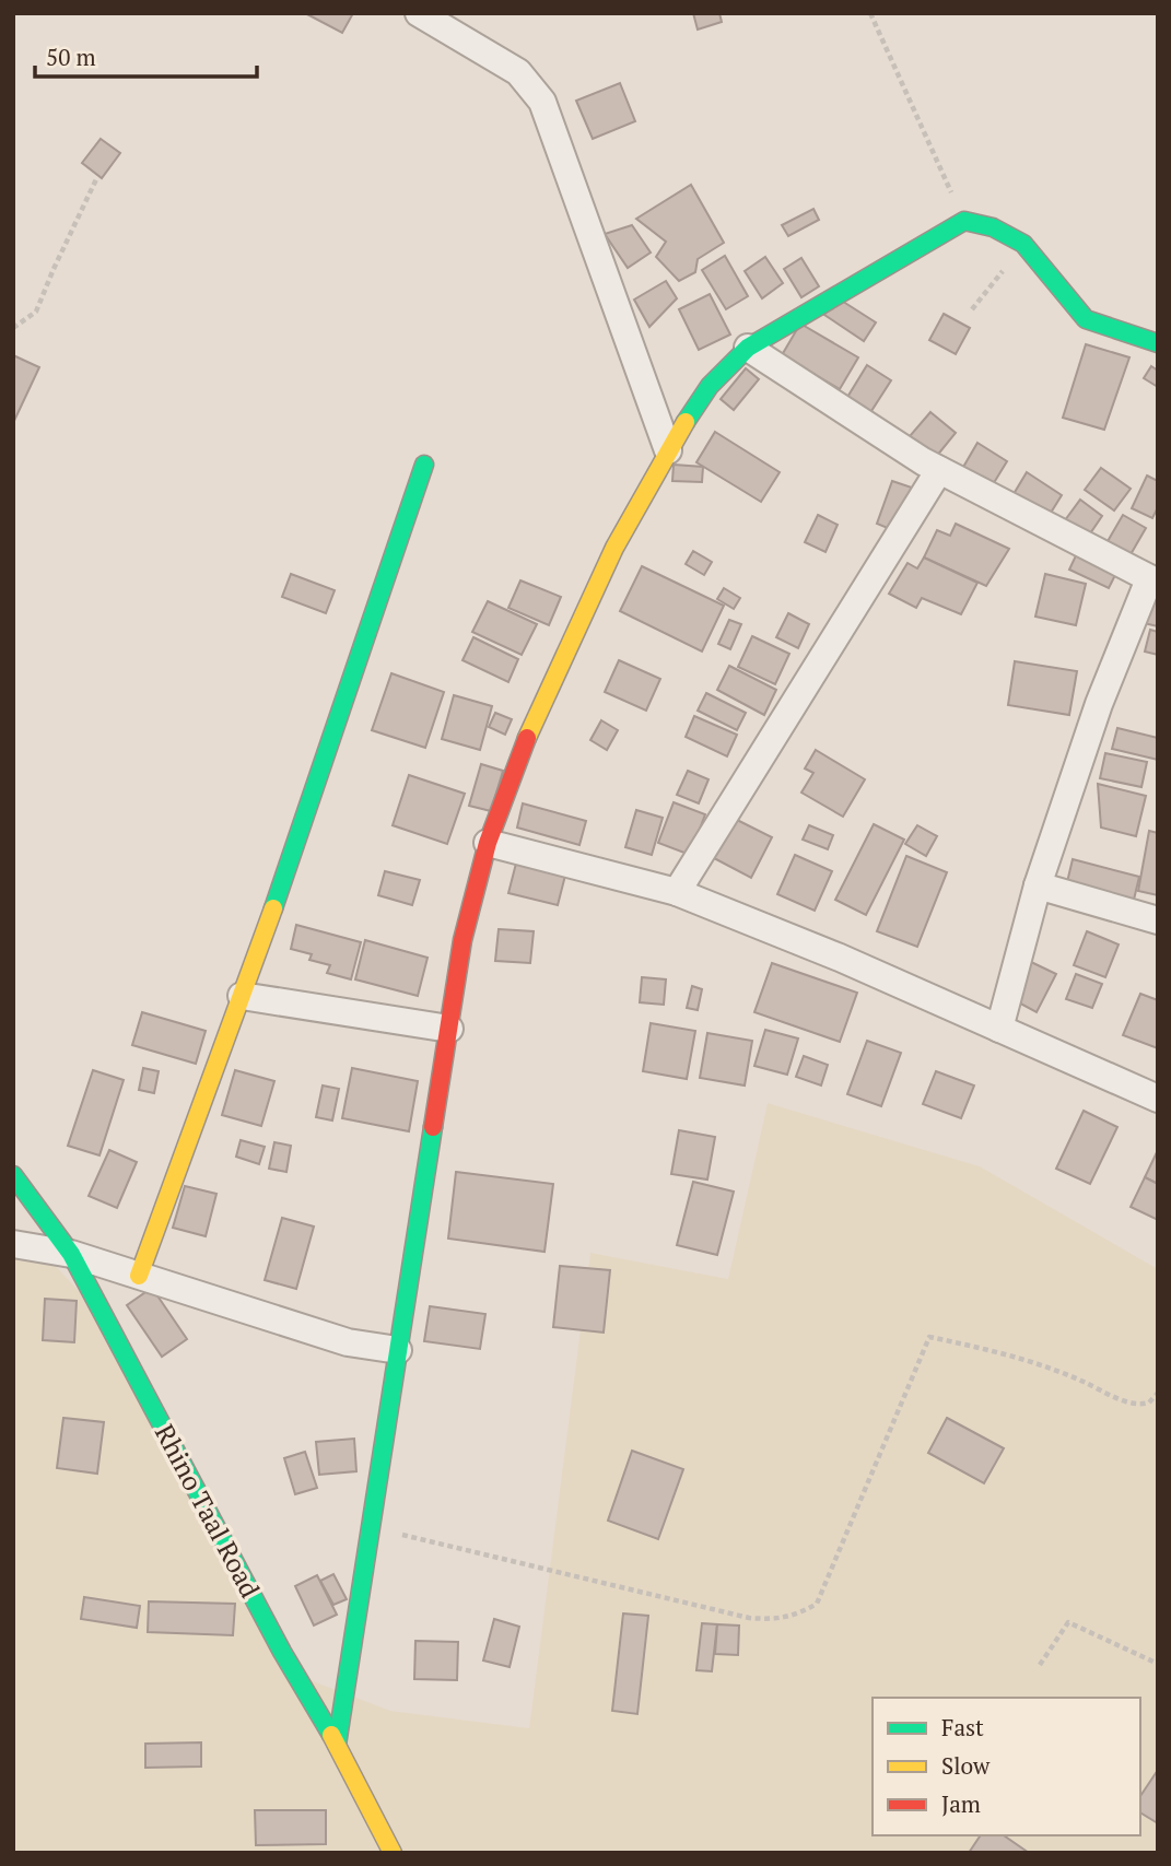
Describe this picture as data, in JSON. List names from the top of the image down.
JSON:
{
  "streets": {
    "street": ["Rhino Taal Road"]
  },
  "legend": ["Fast", "Slow", "Jam"],
  "scale_bar": "50 m"
}
